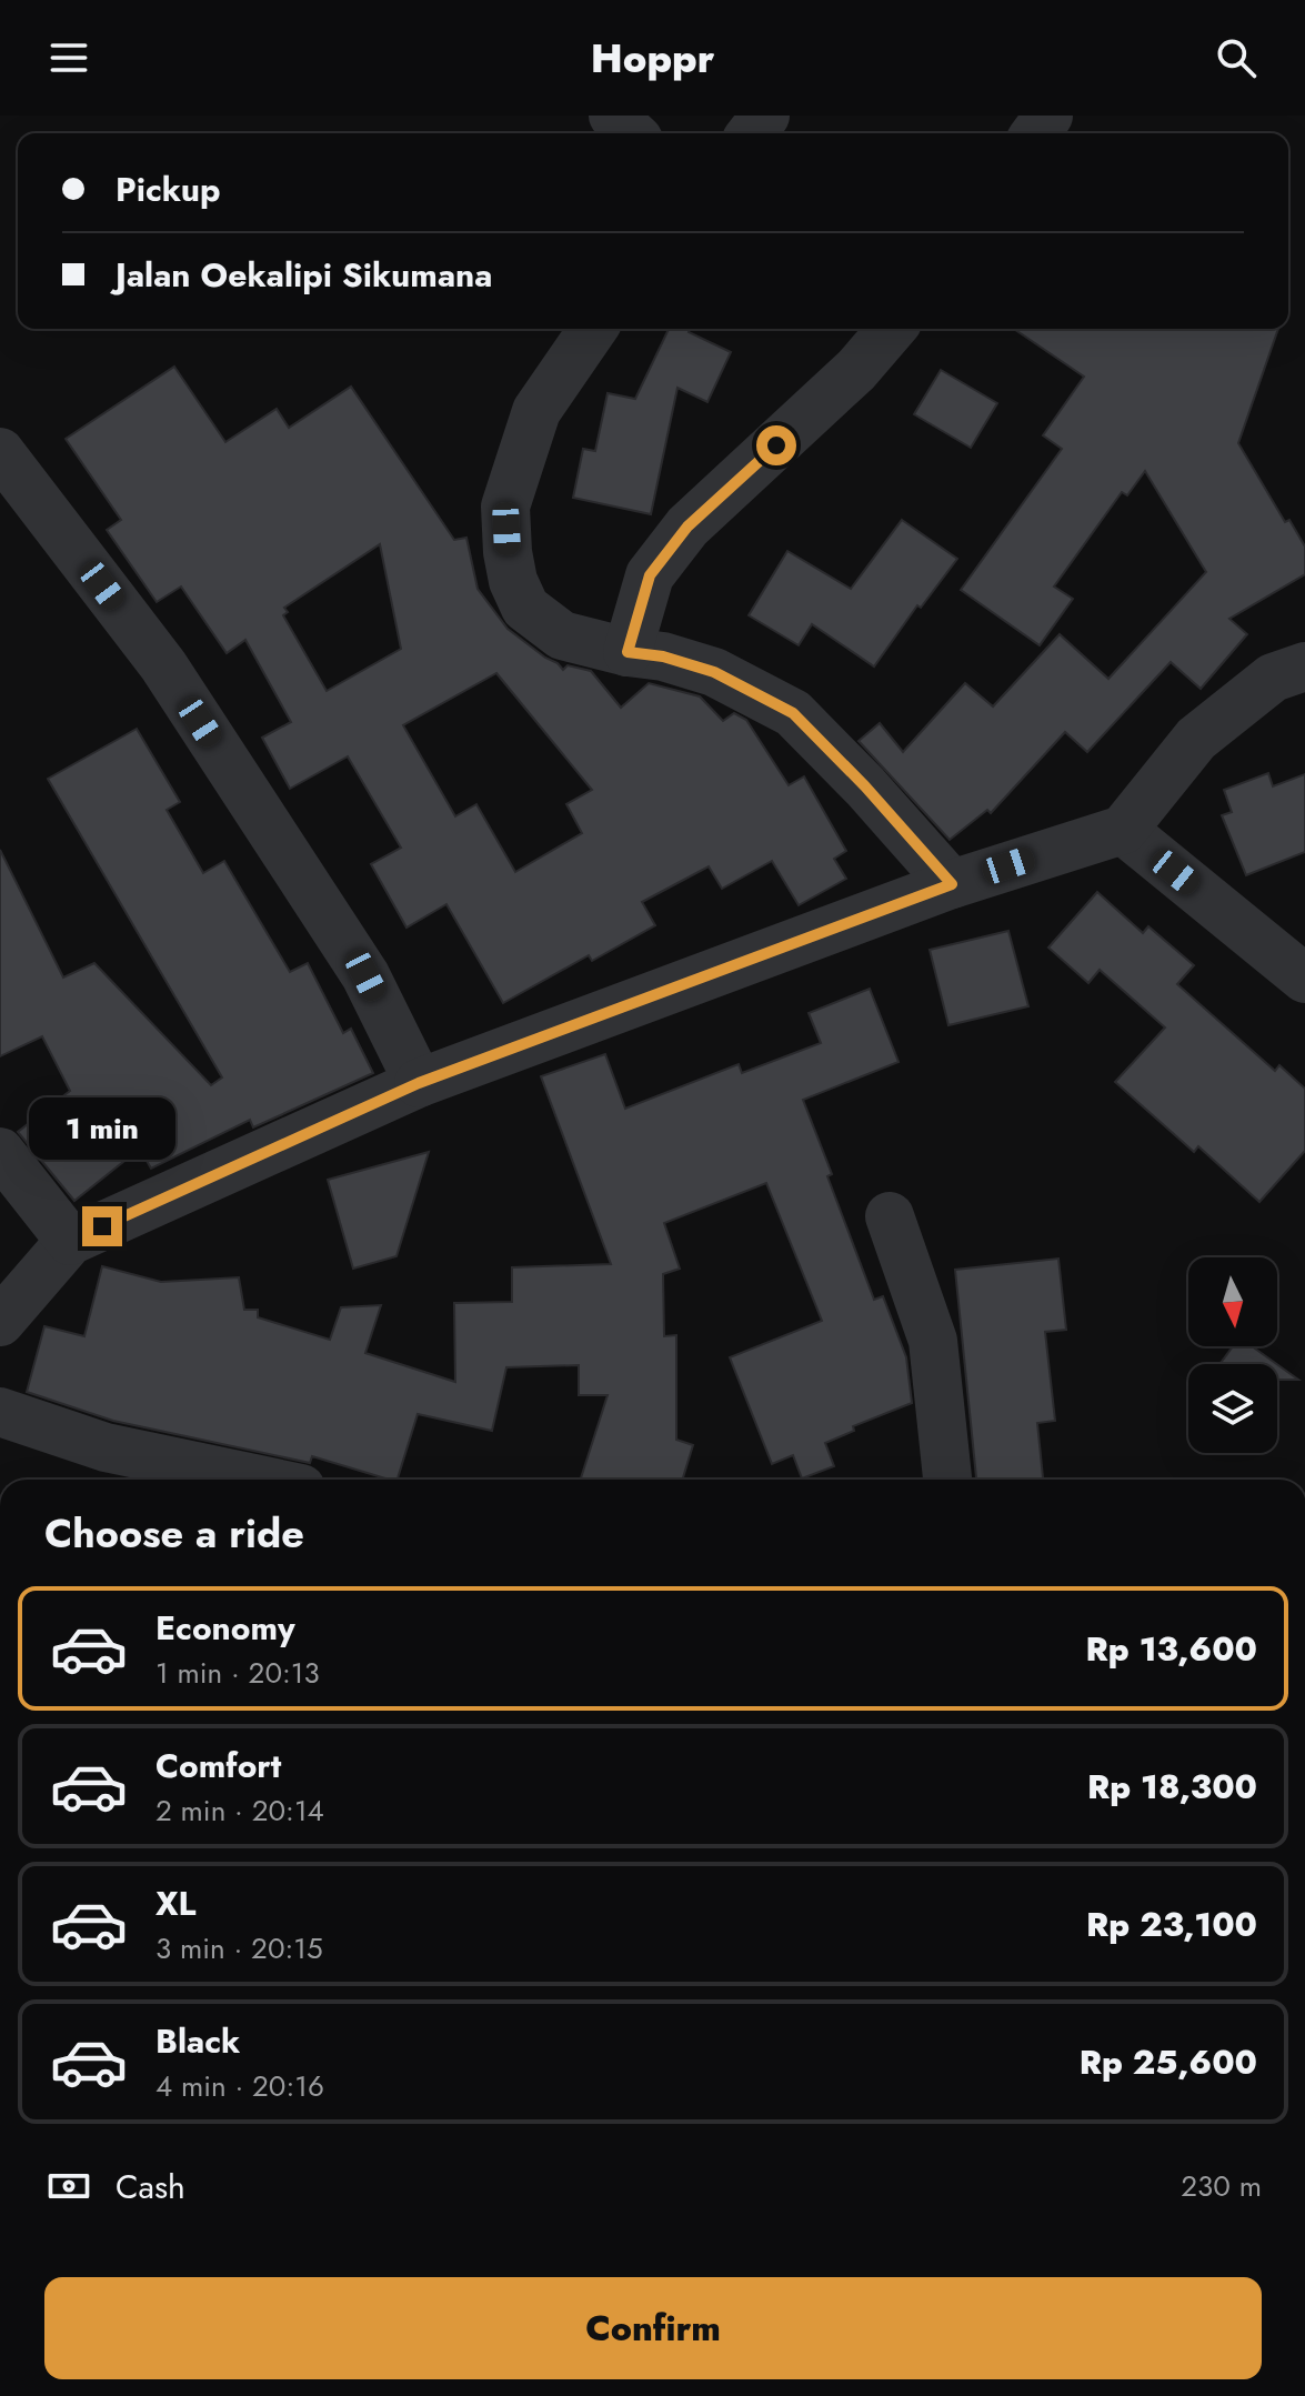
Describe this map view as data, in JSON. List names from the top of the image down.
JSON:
{
  "north": "bottom",
  "page": {
    "header": "Hoppr",
    "banner": ["Pickup", "Jalan Oekalipi Sikumana"],
    "bubble": "1 min",
    "heading": "Choose a ride",
    "list": [
      {
        "name": "Economy",
        "note": "1 min · 20:13",
        "value": "Rp 13,600"
      },
      {
        "name": "Comfort",
        "note": "2 min · 20:14",
        "value": "Rp 18,300"
      },
      {
        "name": "XL",
        "note": "3 min · 20:15",
        "value": "Rp 23,100"
      },
      {
        "name": "Black",
        "note": "4 min · 20:16",
        "value": "Rp 25,600"
      }
    ],
    "pay": ["Cash", "230 m"],
    "buttons": "Confirm"
  }
}
